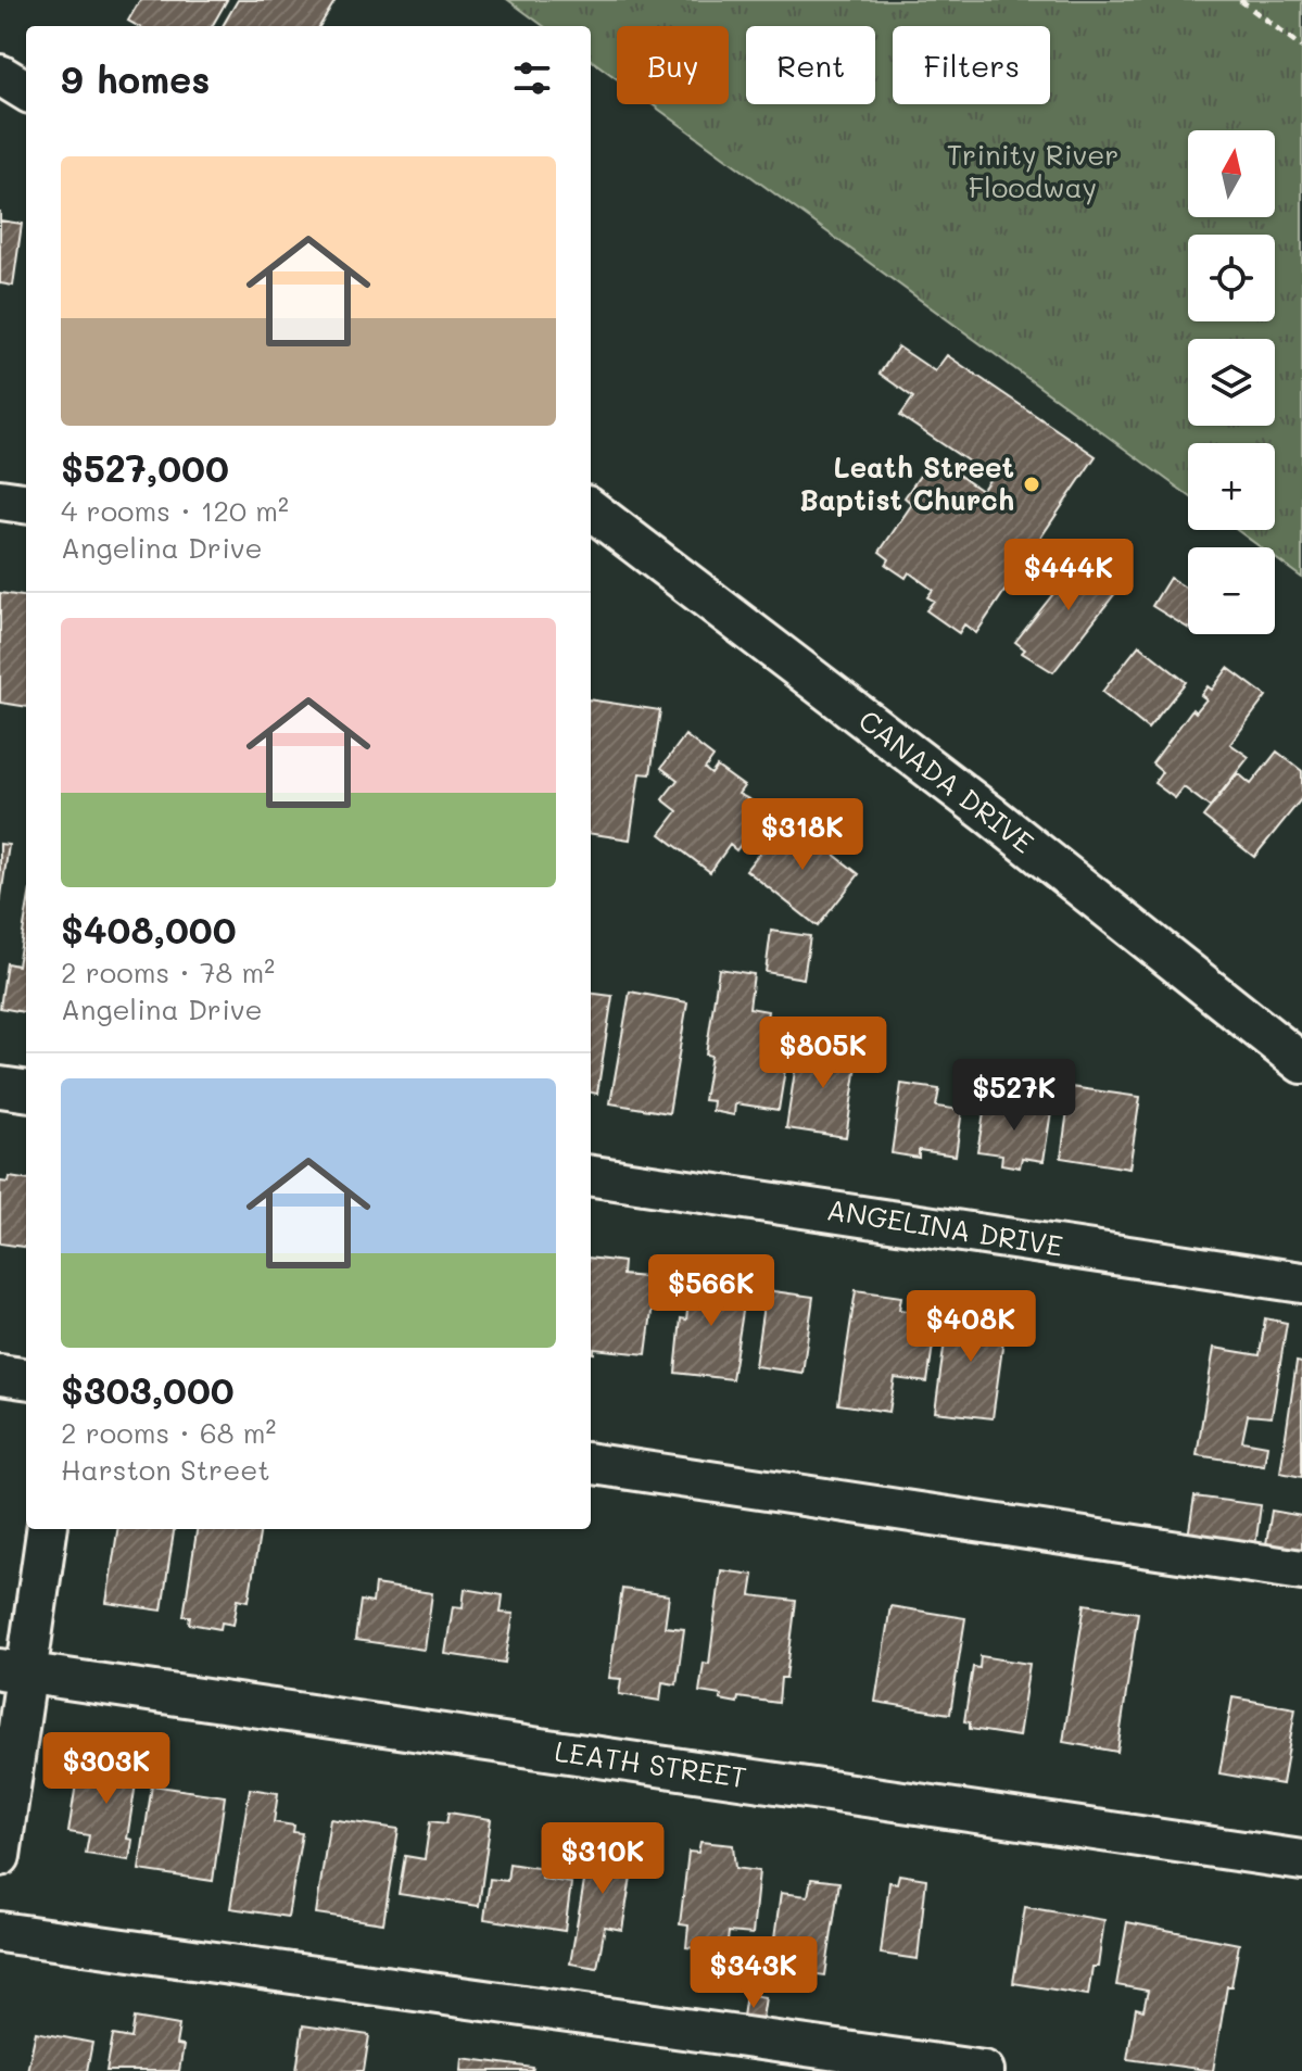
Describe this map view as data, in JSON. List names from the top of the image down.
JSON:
{
  "streets": {
    "street": ["CANADA DRIVE", "ANGELINA DRIVE", "LEATH STREET"]
  },
  "parks": ["Trinity River Floodway"],
  "places": ["Leath Street Baptist Church"],
  "north": "top",
  "page": {
    "chip": ["Buy", "Rent", "Filters"],
    "heading": "9 homes",
    "map_buttons": ["+", "−"],
    "list": [
      {
        "name": "$527,000",
        "note": "4 rooms · 120 m² · Angelina Drive"
      },
      {
        "name": "$408,000",
        "note": "2 rooms · 78 m² · Angelina Drive"
      },
      {
        "name": "$303,000",
        "note": "2 rooms · 68 m² · Harston Street"
      }
    ],
    "price": [
      "$444K",
      "$318K",
      "$805K",
      "$527K",
      "$566K",
      "$408K",
      "$303K",
      "$310K",
      "$343K"
    ]
  }
}
